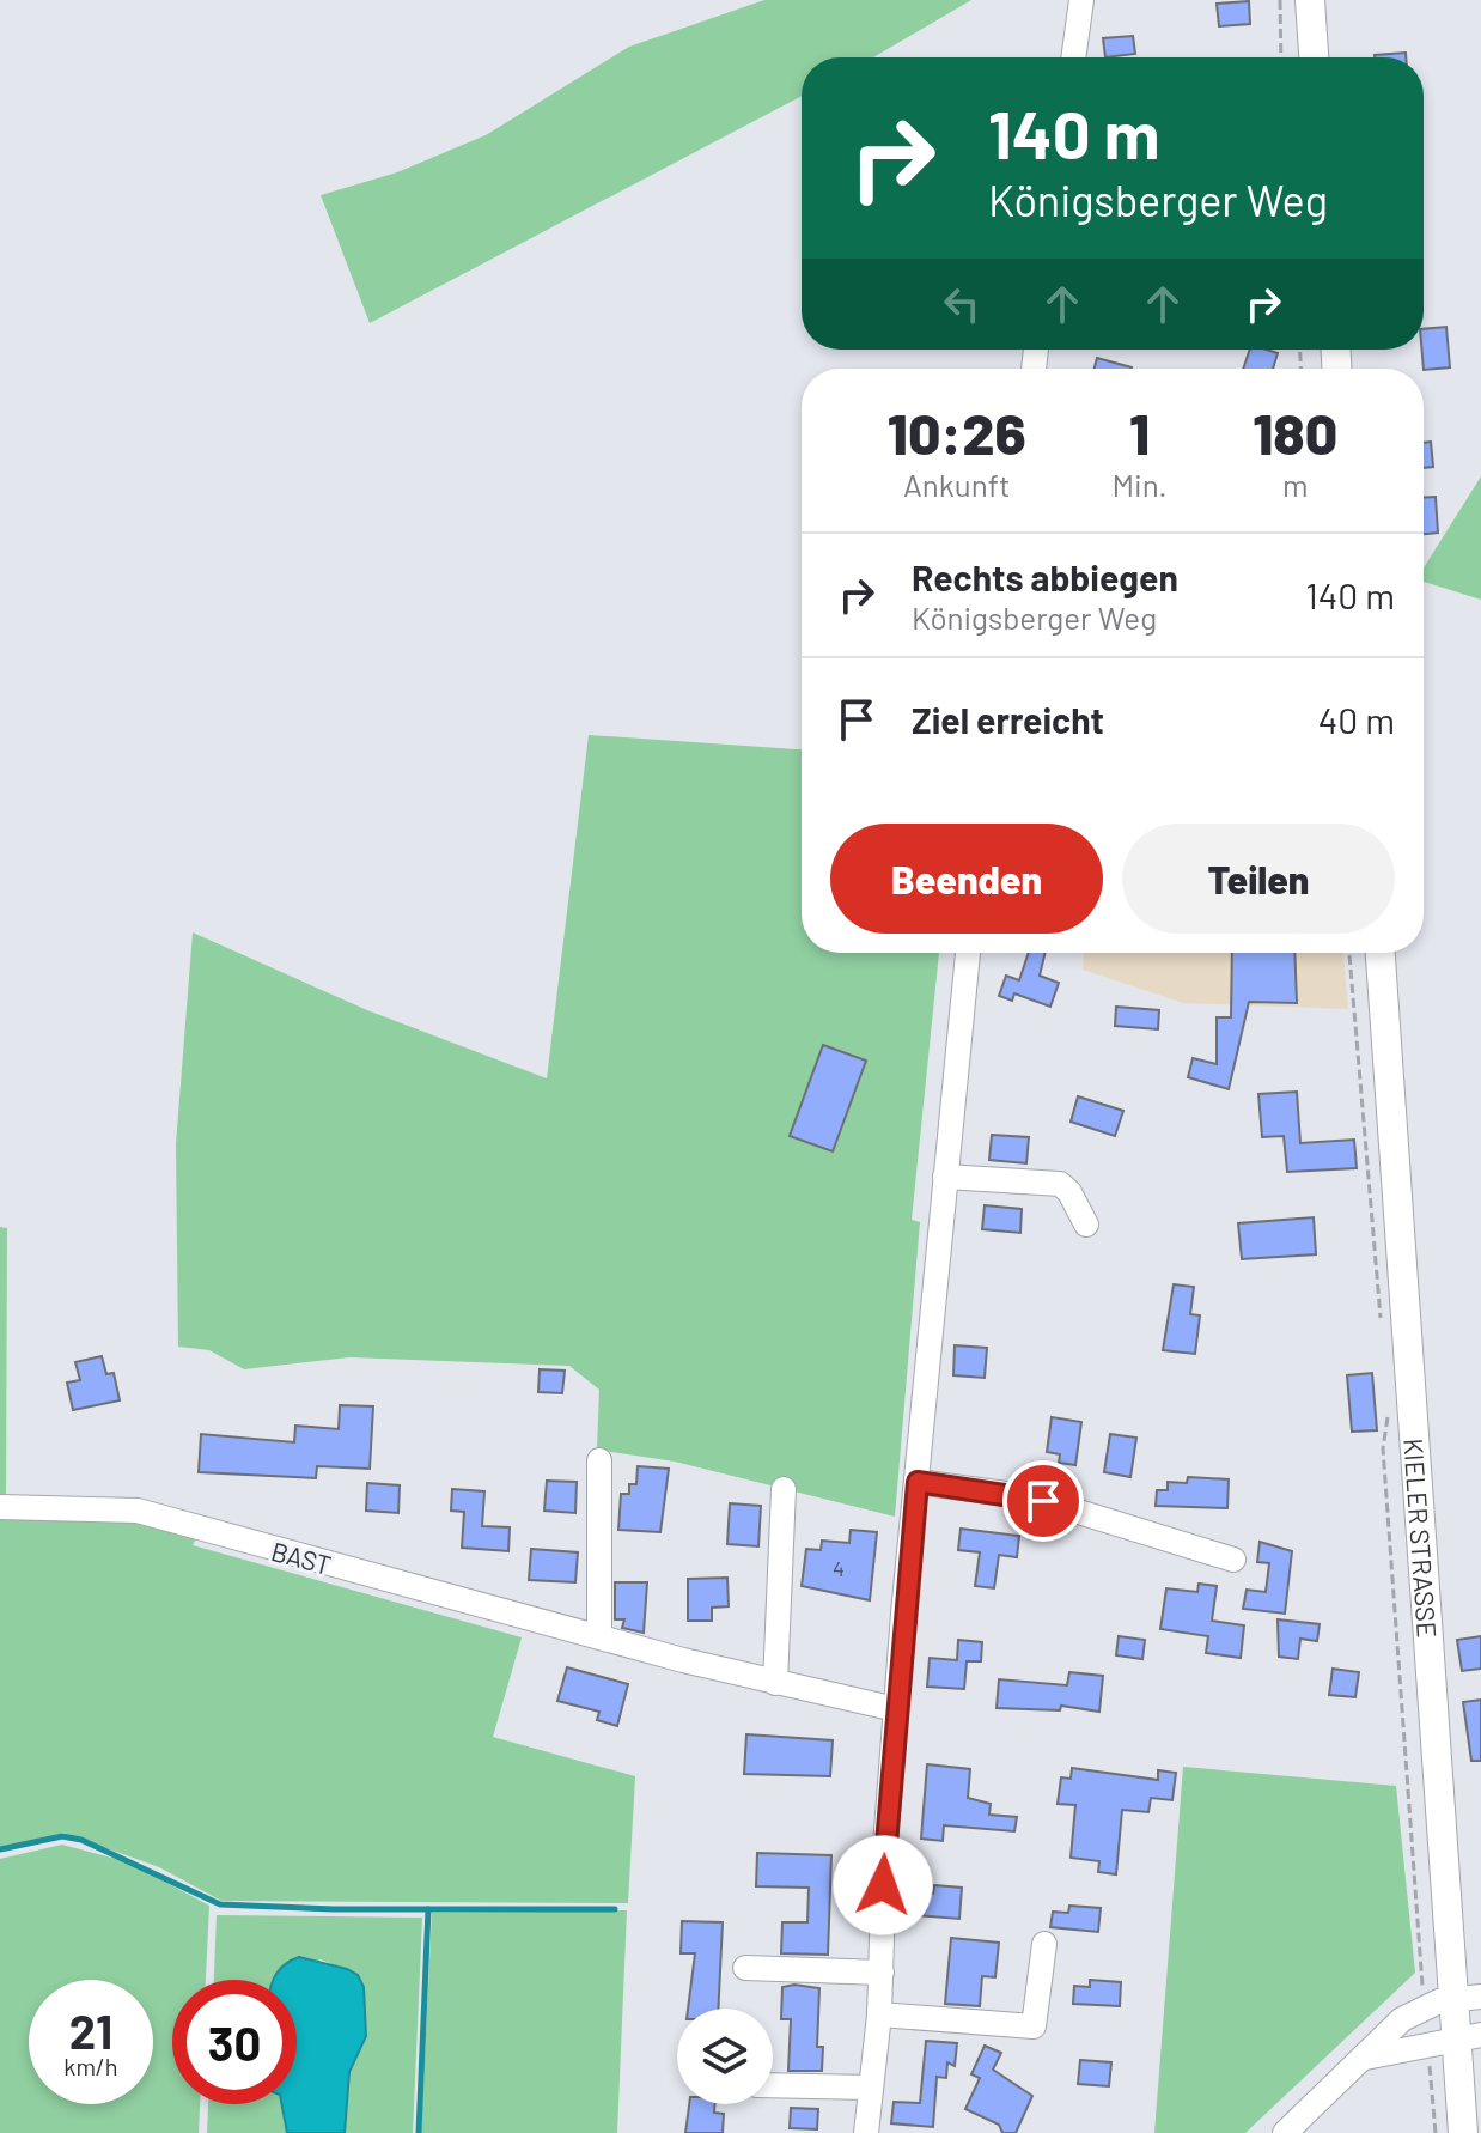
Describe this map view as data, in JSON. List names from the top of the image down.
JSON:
{
  "streets": {
    "main road": ["KIELER STRASSE"],
    "street": ["BAST"]
  },
  "house_numbers": ["4"],
  "page": {
    "turn": ["140 m", "Königsberger Weg"],
    "eta": [
      "10:26",
      "Ankunft",
      "1",
      "Min.",
      "180",
      "m"
    ],
    "list": [
      {
        "name": "Rechts abbiegen",
        "note": "Königsberger Weg",
        "value": "140 m"
      },
      {
        "name": "Ziel erreicht",
        "value": "40 m"
      }
    ],
    "buttons": ["Beenden", "Teilen"],
    "speed": "21 km/h",
    "limit": "30"
  }
}
